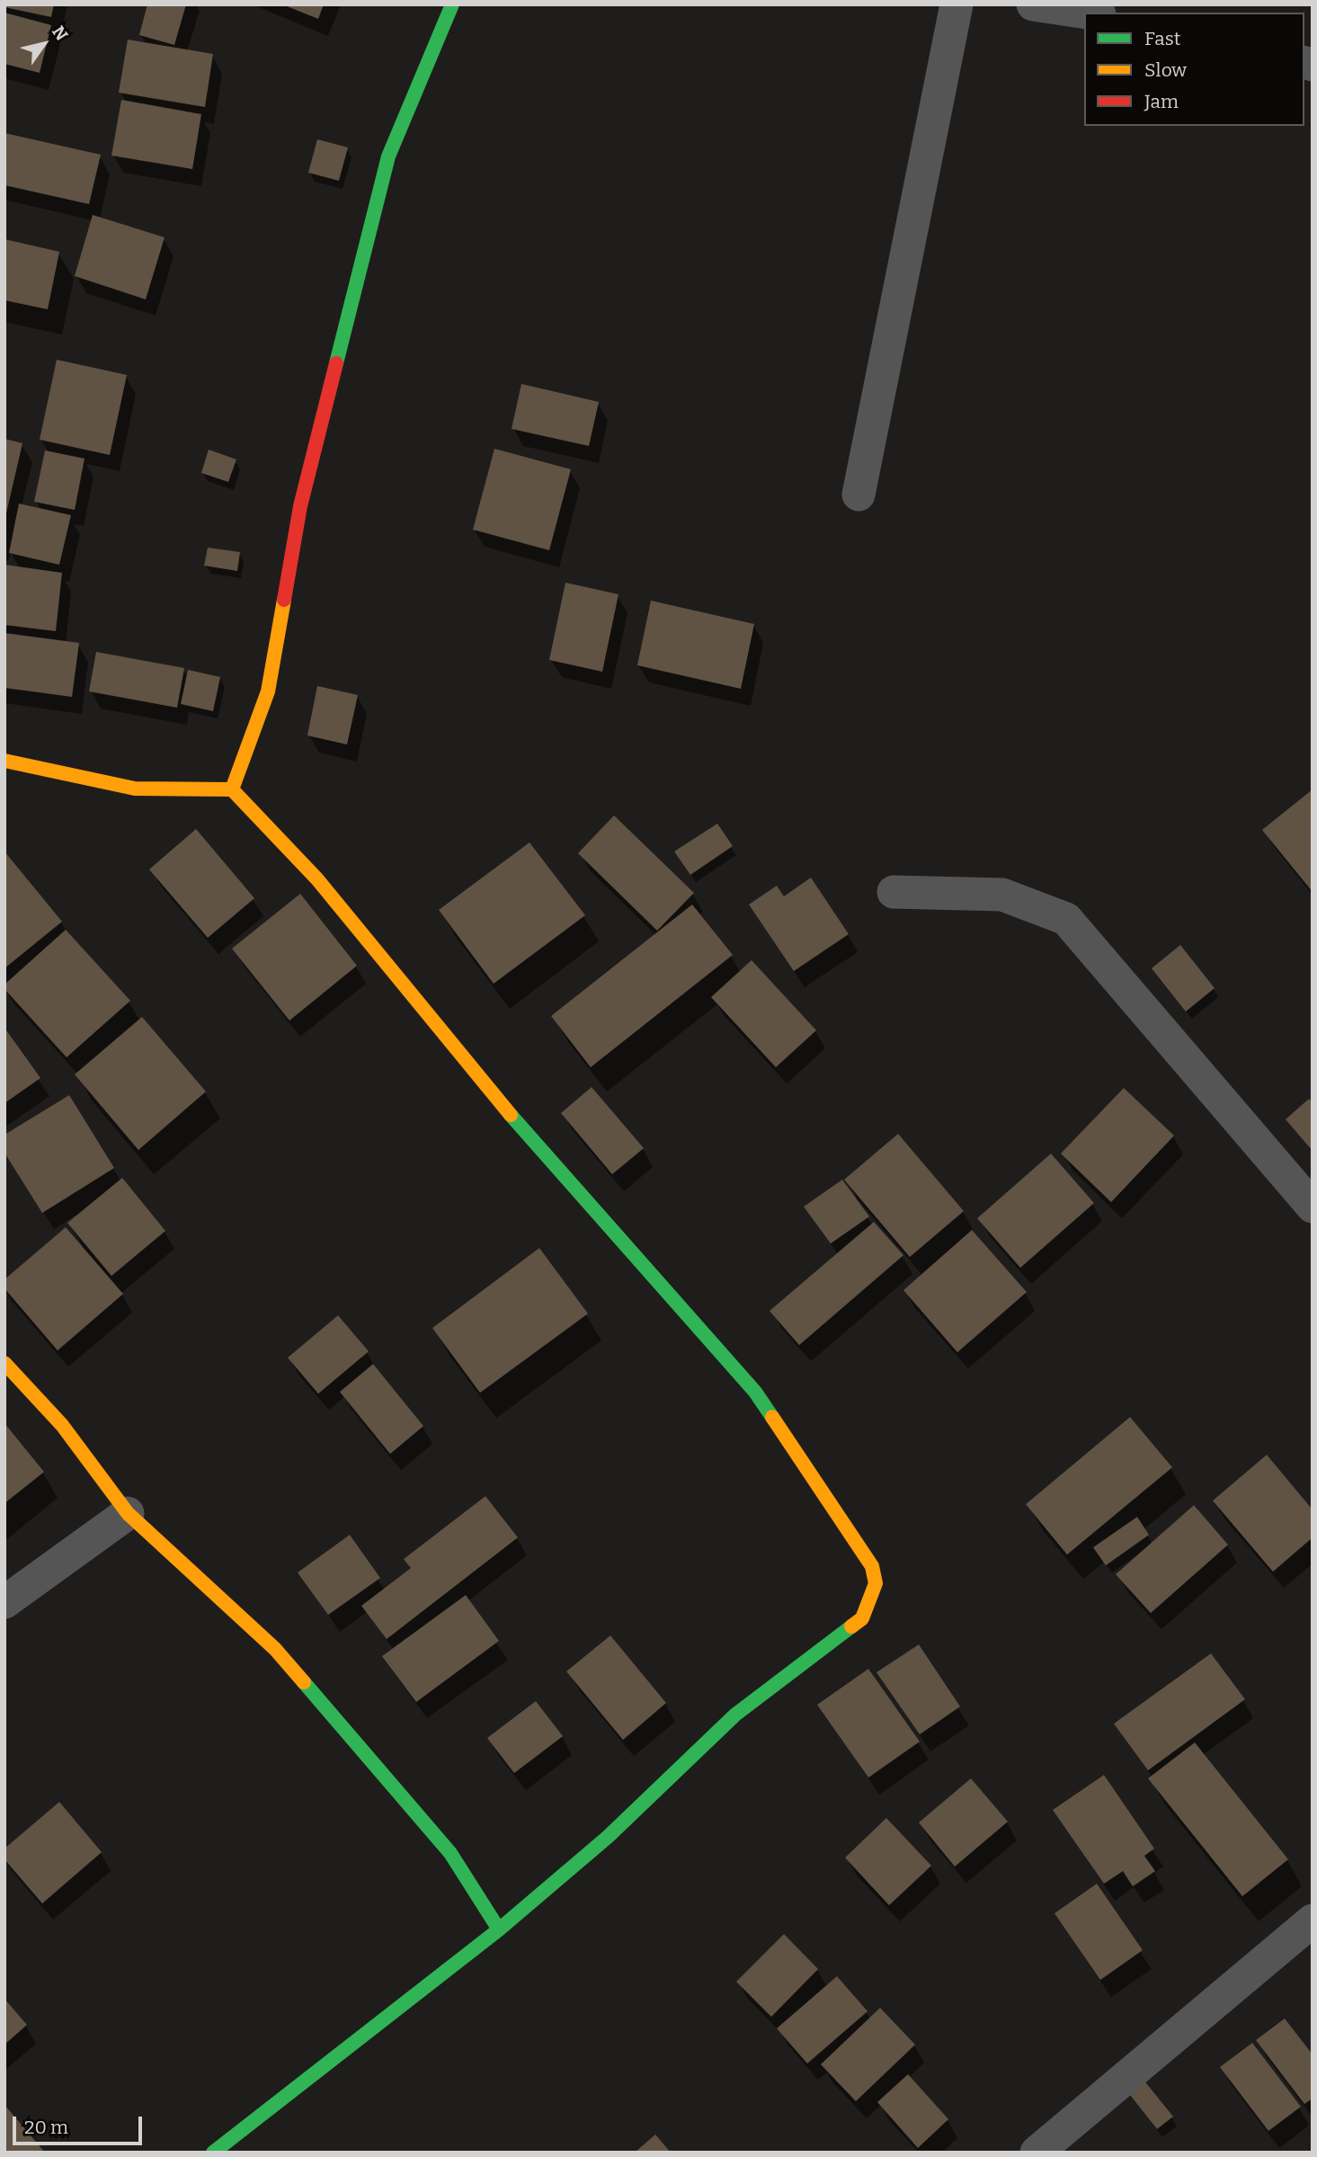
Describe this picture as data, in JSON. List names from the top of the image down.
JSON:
{
  "legend": ["Fast", "Slow", "Jam"],
  "scale_bar": "20 m",
  "north": "top right"
}
